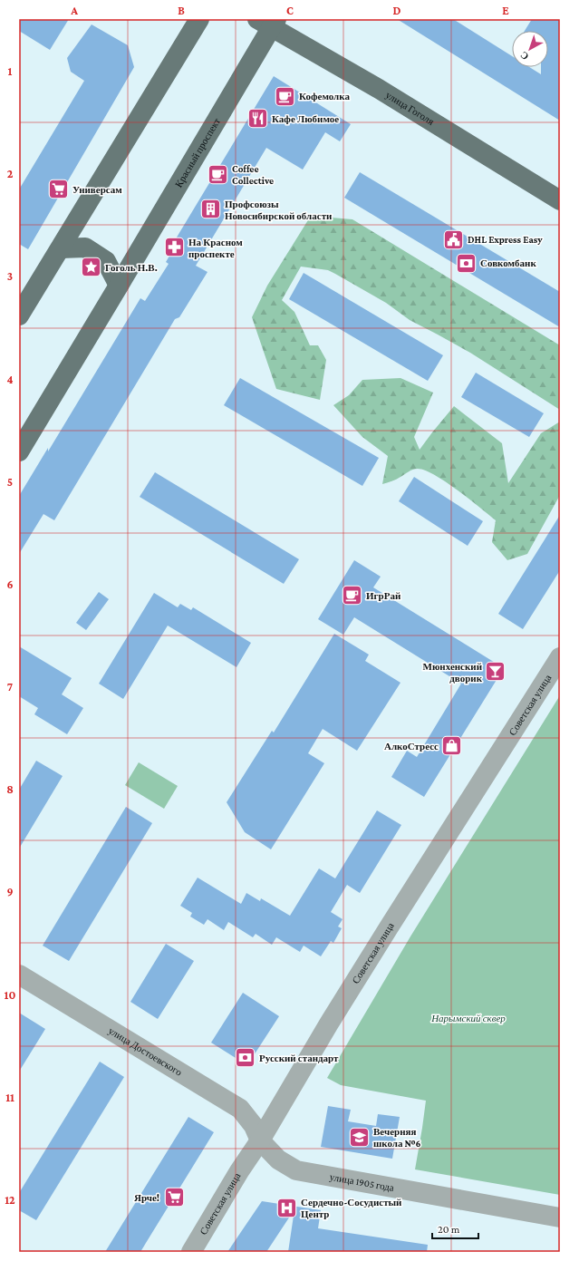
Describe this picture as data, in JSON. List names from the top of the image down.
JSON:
{
  "streets": {
    "main road": ["улица Гоголя", "Красный проспект"],
    "street": ["Советская улица", "улица Достоевского", "улица 1905 года"]
  },
  "crossings": [
    ["улица Гоголя", "Красный проспект"],
    ["Советская улица", "улица Достоевского"],
    ["Советская улица", "улица 1905 года"],
    ["улица Достоевского", "улица 1905 года"]
  ],
  "parks": ["Нарымский сквер"],
  "places": {
    "cafe": ["Кофемолка", "Coffee Collective", "ИгрРай"],
    "restaurant": ["Кафе Любимое"],
    "supermarket": ["Универсам", "Ярче!"],
    "building": ["Профсоюзы Новосибирской области"],
    "public building": ["DHL Express Easy"],
    "pharmacy": ["На Красном проспекте"],
    "bank": ["Совкомбанк", "Русский стандарт"],
    "place": ["Гоголь Н.В."],
    "bar": ["Мюнхенский дворик"],
    "shop": ["АлкоСтресс"],
    "school or university": ["Вечерняя школа №6"],
    "hospital": ["Сердечно-Сосудистый Центр"]
  },
  "scale_bar": "20 m",
  "north": "bottom left",
  "grid": {
    "columns": [
      "A",
      "B",
      "C",
      "D",
      "E"
    ],
    "rows": [
      "1",
      "2",
      "3",
      "4",
      "5",
      "6",
      "7",
      "8",
      "9",
      "10",
      "11",
      "12"
    ]
  }
}
